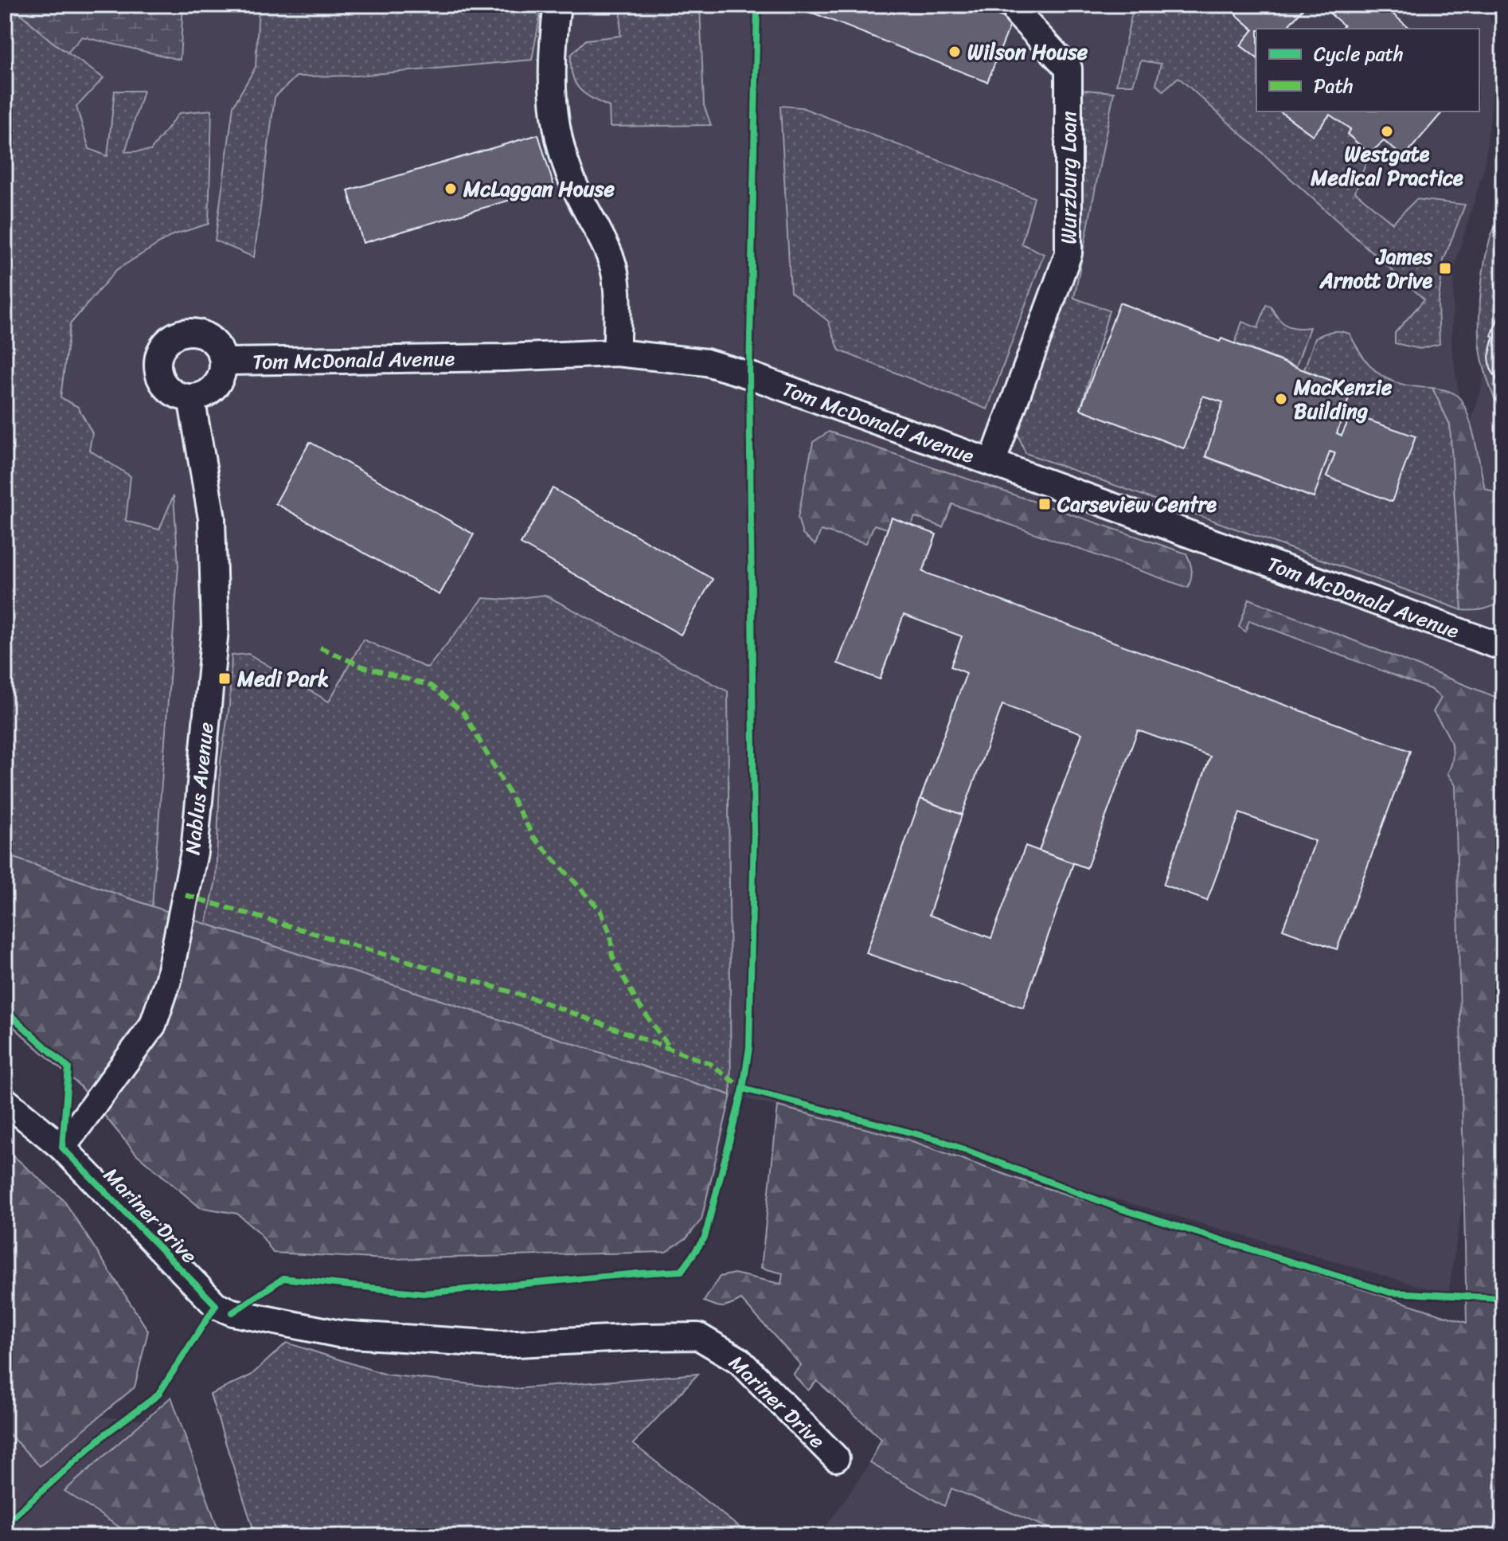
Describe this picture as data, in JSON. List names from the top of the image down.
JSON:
{
  "streets": {
    "street": [
      "Wurzburg Loan",
      "Tom McDonald Avenue",
      "Nablus Avenue",
      "Mariner Drive"
    ]
  },
  "crossings": [
    ["Wurzburg Loan", "Tom McDonald Avenue"],
    ["Tom McDonald Avenue", "Nablus Avenue"],
    ["Nablus Avenue", "Mariner Drive"]
  ],
  "places": {
    "other": [
      "Wilson House",
      "Westgate Medical Practice",
      "McLaggan House",
      "MacKenzie Building"
    ],
    "transit": ["James Arnott Drive", "Carseview Centre", "Medi Park"]
  },
  "legend": ["Cycle path", "Path"]
}
